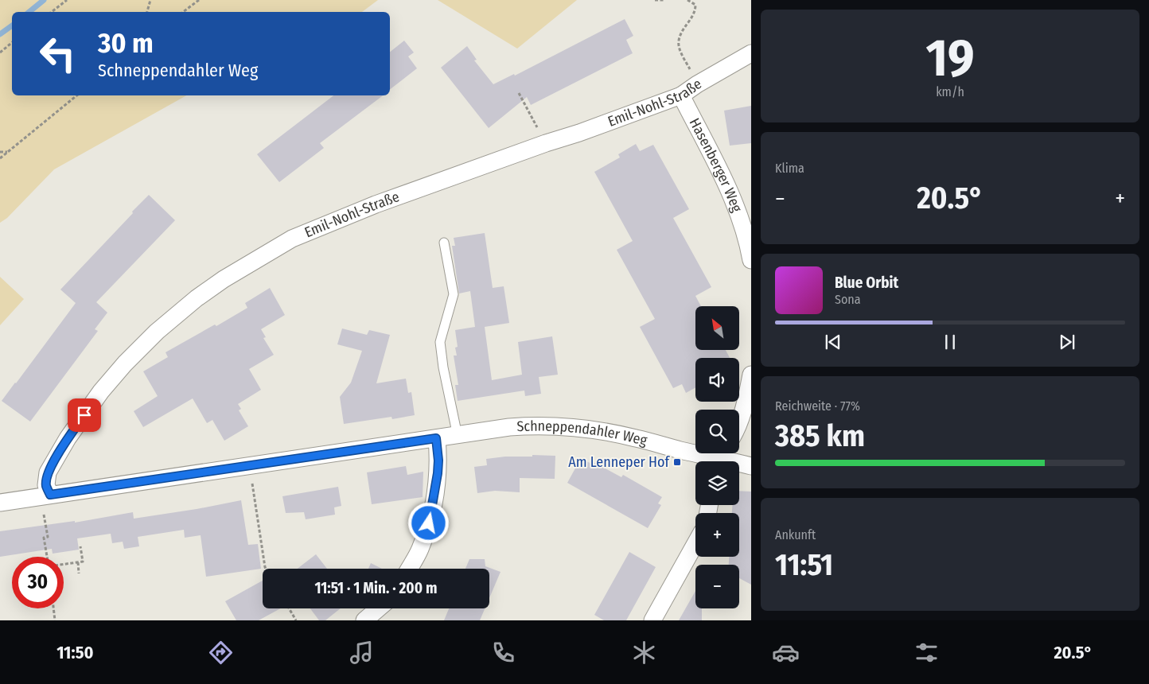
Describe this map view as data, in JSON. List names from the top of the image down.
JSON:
{
  "streets": {
    "street": ["Emil-Nohl-Straße", "Hasenberger Weg", "Schneppendahler Weg"]
  },
  "crossings": [
    ["Emil-Nohl-Straße", "Hasenberger Weg"],
    ["Emil-Nohl-Straße", "Schneppendahler Weg"]
  ],
  "places": {
    "transit": ["Am Lenneper Hof"]
  },
  "north": "top left",
  "page": {
    "tile": [
      ["19", "km/h"],
      "Klima",
      ["Reichweite · 77%", "385 km"],
      ["Ankunft", "11:51"]
    ],
    "turn": ["30 m", "Schneppendahler Weg"],
    "heat": ["−", "20.5°", "+"],
    "song": ["Blue Orbit", "Sona"],
    "map_buttons": ["+", "−"],
    "limit": "30",
    "trip": "11:51 · 1 Min. · 200 m",
    "tabs": ["11:50", "20.5°"]
  }
}
